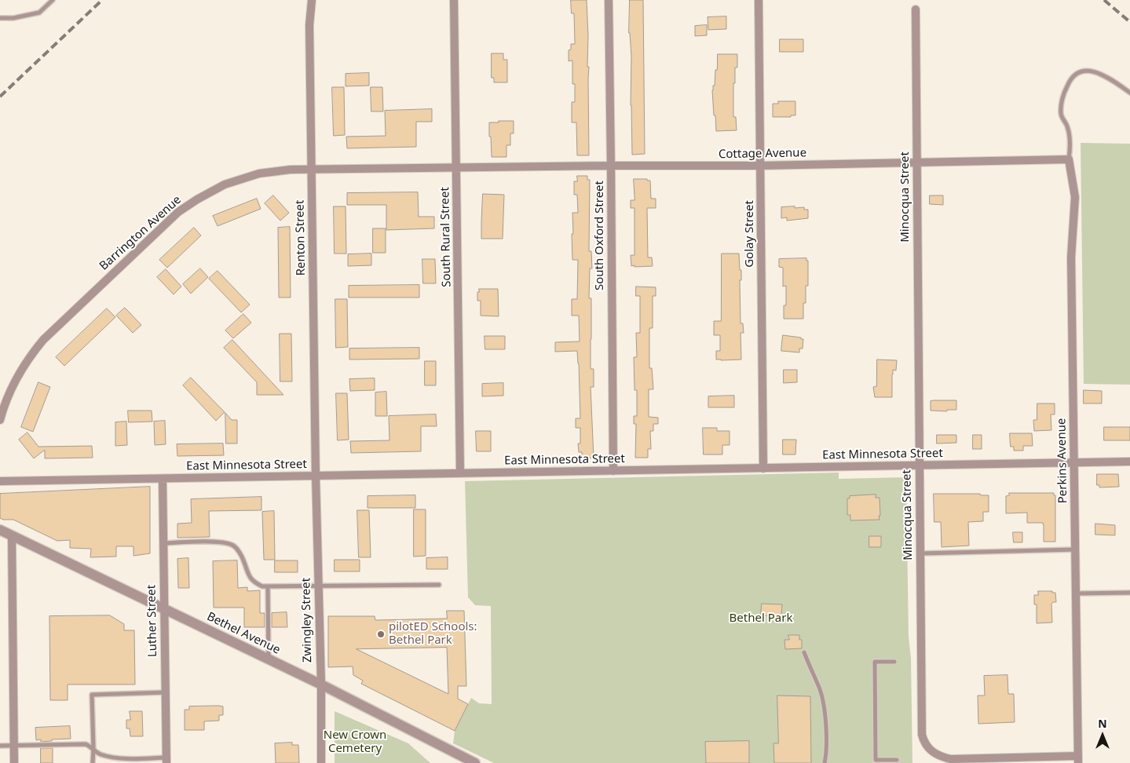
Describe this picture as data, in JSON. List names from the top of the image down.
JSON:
{
  "streets": {
    "street": [
      "Cottage Avenue",
      "Minocqua Street",
      "Barrington Avenue",
      "Golay Street",
      "South Oxford Street",
      "South Rural Street",
      "Renton Street",
      "East Minnesota Street",
      "Perkins Avenue",
      "Zwingley Street",
      "Luther Street",
      "Bethel Avenue"
    ]
  },
  "crossings": [
    ["Cottage Avenue", "Minocqua Street"],
    ["Cottage Avenue", "Barrington Avenue"],
    ["Cottage Avenue", "Golay Street"],
    ["Cottage Avenue", "South Oxford Street"],
    ["Cottage Avenue", "South Rural Street"],
    ["Cottage Avenue", "Perkins Avenue"],
    ["Minocqua Street", "East Minnesota Street"],
    ["Minocqua Street", "Perkins Avenue"],
    ["Barrington Avenue", "South Rural Street"],
    ["Barrington Avenue", "Renton Street"],
    ["Golay Street", "East Minnesota Street"],
    ["South Oxford Street", "East Minnesota Street"],
    ["South Rural Street", "East Minnesota Street"],
    ["Renton Street", "East Minnesota Street"],
    ["Renton Street", "Zwingley Street"],
    ["East Minnesota Street", "Perkins Avenue"],
    ["East Minnesota Street", "Zwingley Street"],
    ["East Minnesota Street", "Luther Street"],
    ["Zwingley Street", "Bethel Avenue"],
    ["Luther Street", "Bethel Avenue"]
  ],
  "parks": ["Bethel Park", "New Crown Cemetery"],
  "places": ["pilotED Schools: Bethel Park"],
  "north": "top"
}
